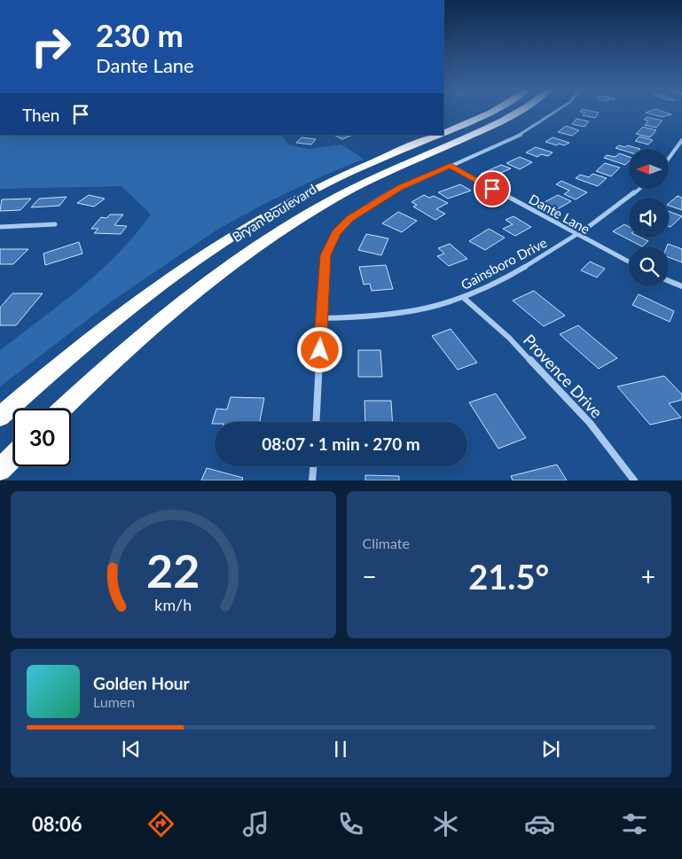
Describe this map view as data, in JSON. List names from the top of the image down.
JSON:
{
  "streets": {
    "highway": ["Bryan Boulevard"],
    "street": ["Dante Lane", "Gainsboro Drive", "Provence Drive"]
  },
  "crossings": [
    ["Dante Lane", "Gainsboro Drive"],
    ["Gainsboro Drive", "Provence Drive"]
  ],
  "north": "left",
  "page": {
    "turn": ["230 m", "Dante Lane"],
    "then": "Then",
    "limit": "30",
    "trip": "08:07 · 1 min · 270 m",
    "tile": "Climate",
    "heat": ["−", "21.5°", "+"],
    "song": ["Golden Hour", "Lumen"],
    "tabs": "08:06",
    "gauge": ["22", "km/h"]
  }
}
